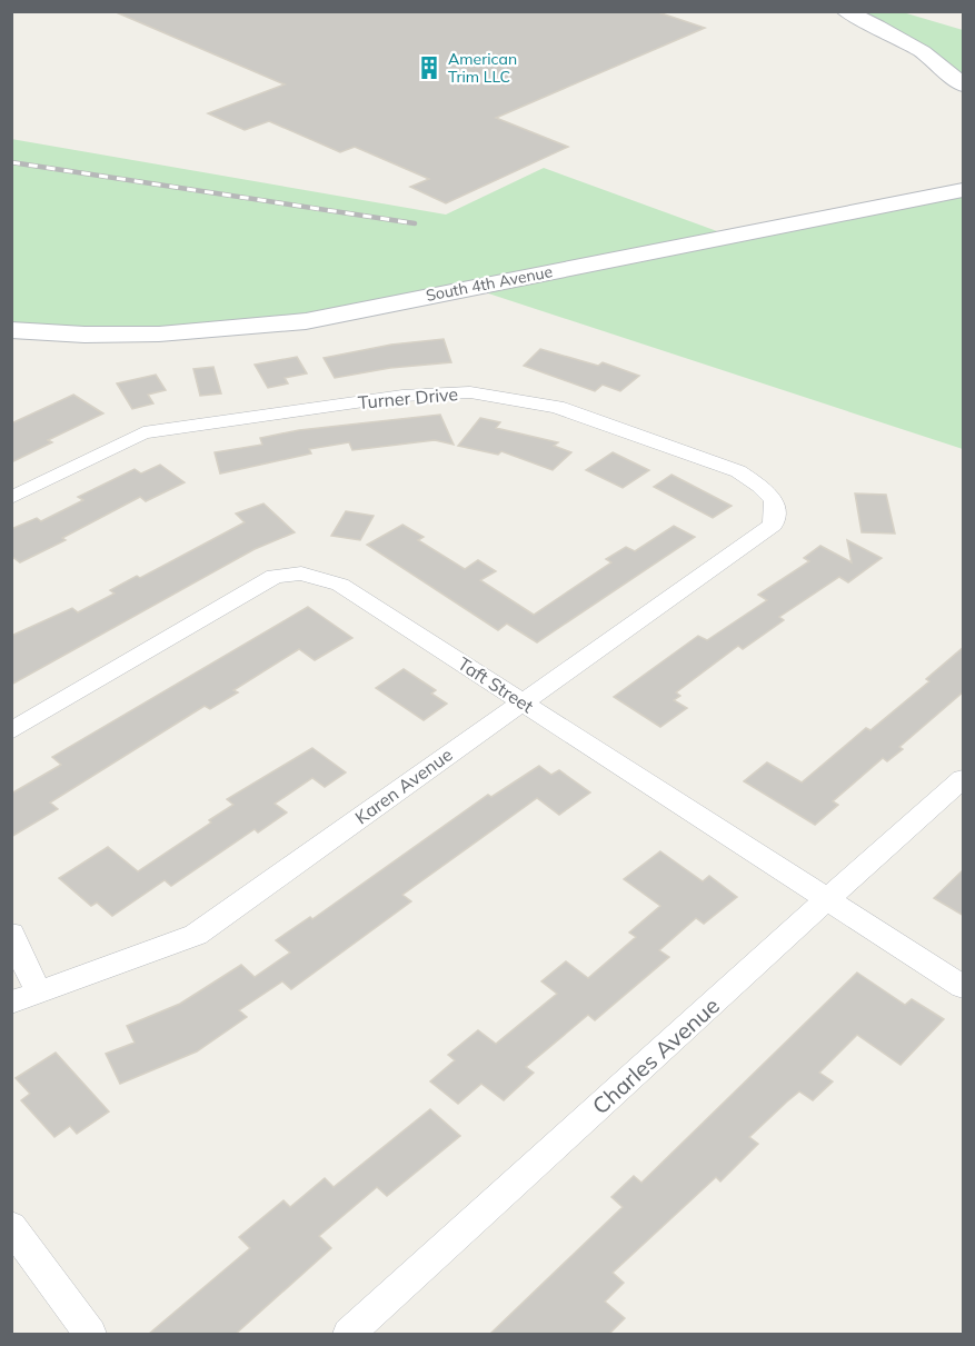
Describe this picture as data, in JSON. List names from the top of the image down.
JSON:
{
  "streets": {
    "street": [
      "South 4th Avenue",
      "Turner Drive",
      "Taft Street",
      "Karen Avenue",
      "Charles Avenue"
    ]
  },
  "crossings": [
    ["Turner Drive", "Karen Avenue"],
    ["Taft Street", "Karen Avenue"],
    ["Taft Street", "Charles Avenue"]
  ],
  "places": {
    "building": ["American Trim LLC"]
  }
}
